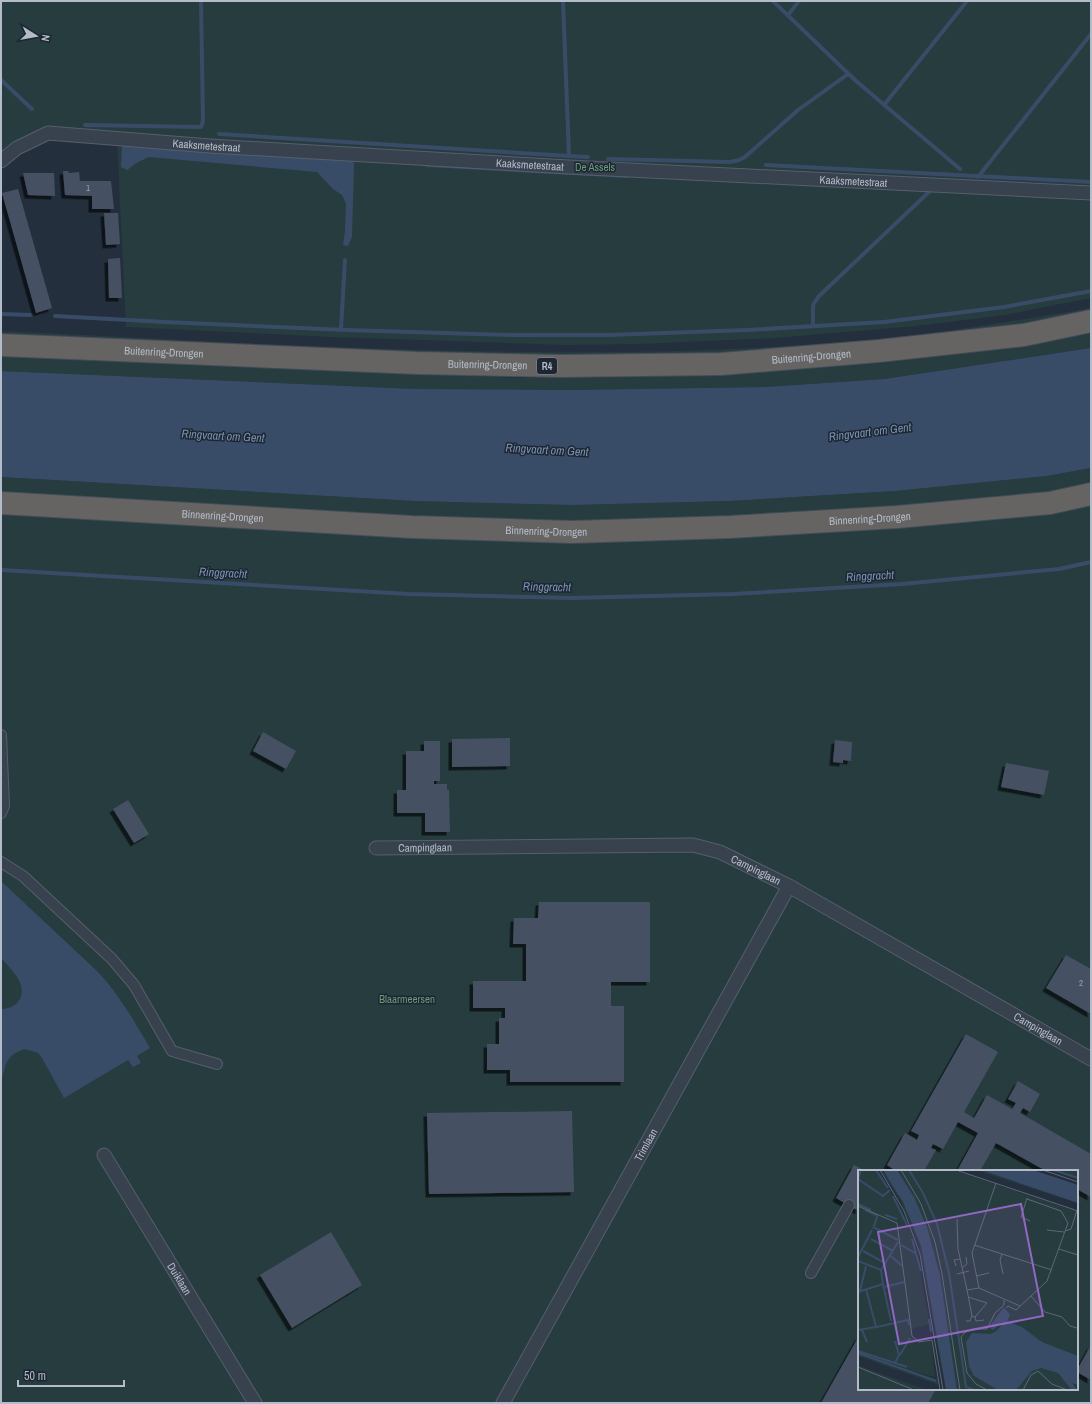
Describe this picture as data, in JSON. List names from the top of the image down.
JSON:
{
  "streets": {
    "highway": ["Buitenring-Drongen", "R4", "Binnenring-Drongen"],
    "street": [
      "Kaaksmetestraat",
      "Campinglaan",
      "Trimlaan",
      "Duiklaan"
    ]
  },
  "crossings": [
    ["Campinglaan", "Trimlaan"]
  ],
  "water": ["Ringvaart om Gent", "Ringgracht"],
  "parks": ["De Assels", "Blaarmeersen"],
  "house_numbers": ["1", "2"],
  "scale_bar": "50 m",
  "north": "right"
}
